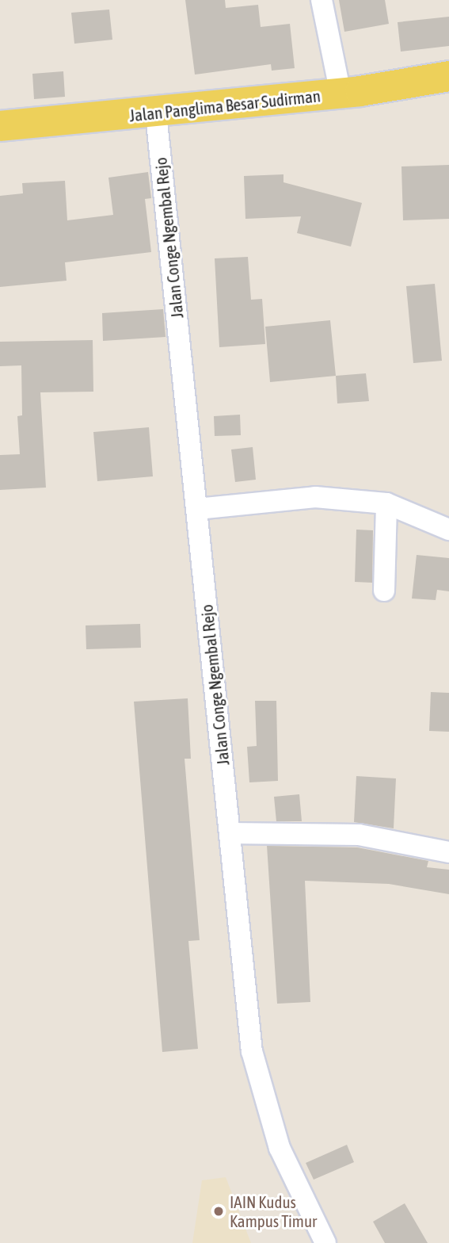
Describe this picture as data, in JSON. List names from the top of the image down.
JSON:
{
  "streets": {
    "main road": ["Jalan Panglima Besar Sudirman"],
    "street": ["Jalan Conge Ngembal Rejo"]
  },
  "crossings": [
    ["Jalan Panglima Besar Sudirman", "Jalan Conge Ngembal Rejo"]
  ],
  "places": ["IAIN Kudus Kampus Timur"]
}
